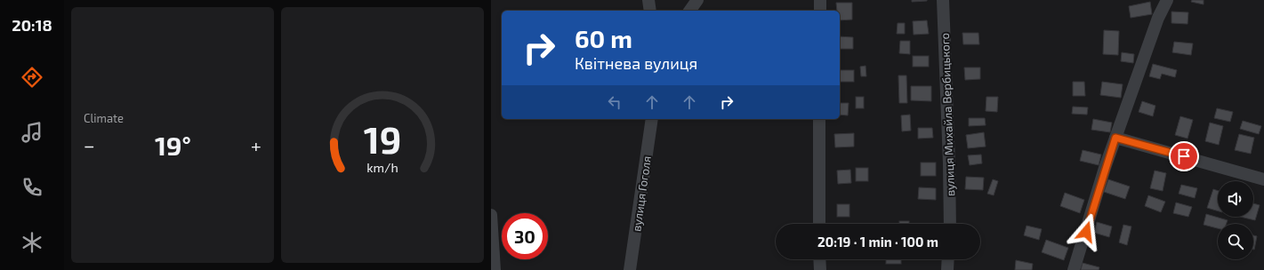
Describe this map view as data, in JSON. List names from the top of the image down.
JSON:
{
  "streets": {
    "street": ["вулиця Михайла Вербицького", "вулиця Гоголя"]
  },
  "page": {
    "tabs": "20:18",
    "tile": "Climate",
    "turn": ["60 m", "Квітнева вулиця"],
    "heat": ["−", "19°", "+"],
    "limit": "30",
    "trip": "20:19 · 1 min · 100 m",
    "gauge": ["19", "km/h"]
  }
}
